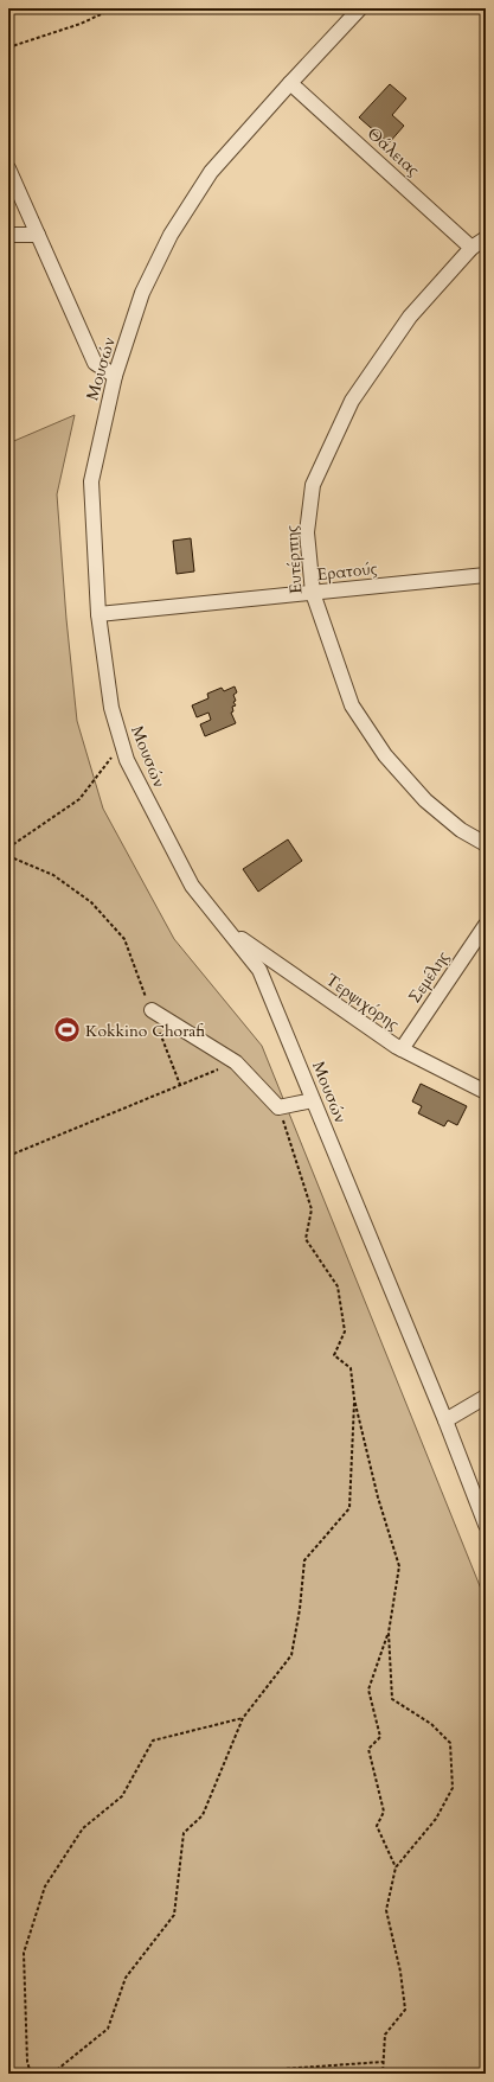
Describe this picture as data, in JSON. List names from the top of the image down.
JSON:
{
  "streets": {
    "street": [
      "Θάλειας",
      "Μουσών",
      "Ευτέρπης",
      "Ερατούς",
      "Σεμέλης",
      "Τερψιχόρης"
    ]
  },
  "crossings": [
    ["Θάλειας", "Μουσών"],
    ["Θάλειας", "Ευτέρπης"],
    ["Μουσών", "Ερατούς"],
    ["Μουσών", "Τερψιχόρης"],
    ["Ευτέρπης", "Ερατούς"],
    ["Σεμέλης", "Τερψιχόρης"]
  ],
  "places": {
    "sports": ["Kokkino Chorafi"]
  }
}
